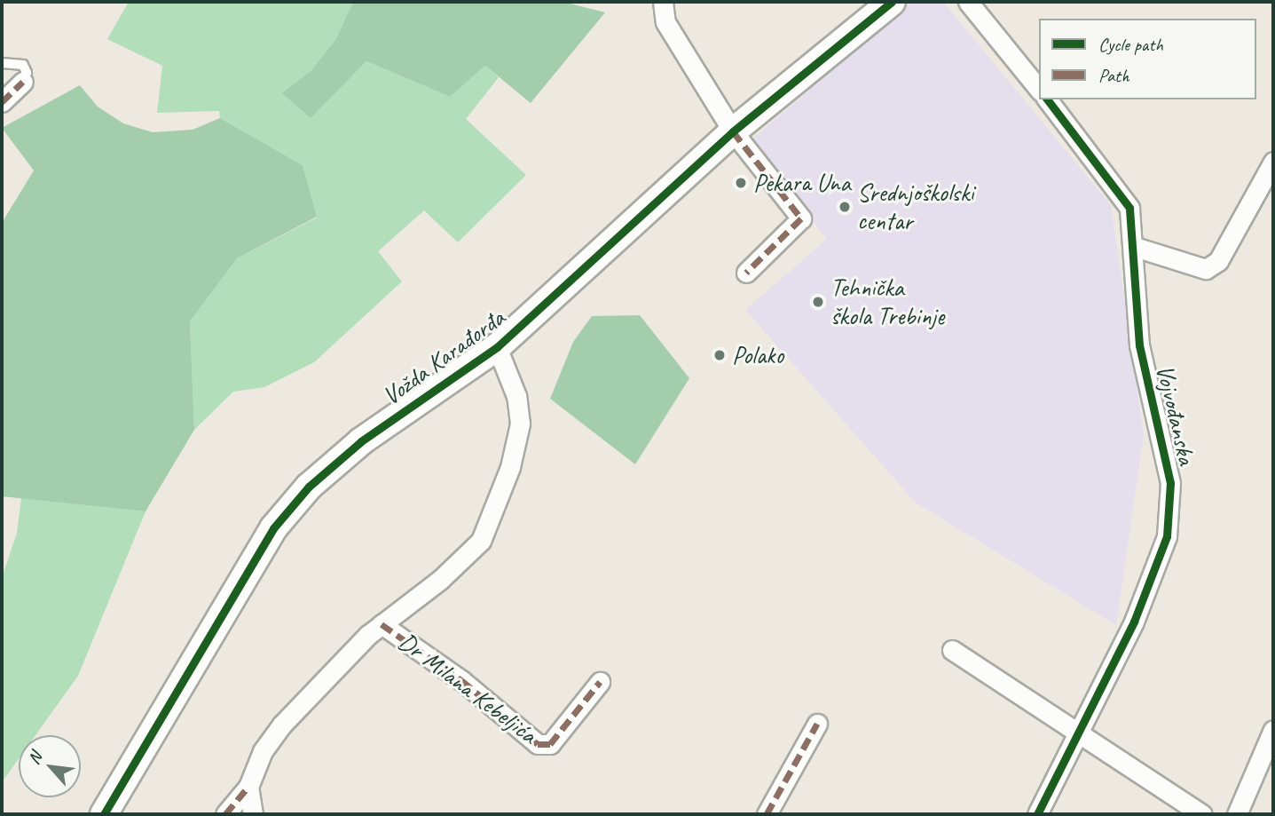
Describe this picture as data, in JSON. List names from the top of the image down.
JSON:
{
  "streets": {
    "street": ["Vožda Karađorđa", "Vojvođanska", "Dr Milana Kebeljića"]
  },
  "crossings": [
    ["Vožda Karađorđa", "Dr Milana Kebeljića"]
  ],
  "places": [
    "Pekara Una",
    "Srednjoškolski centar",
    "Tehnička škola Trebinje",
    "Polako"
  ],
  "legend": ["Cycle path", "Path"],
  "north": "top left"
}
